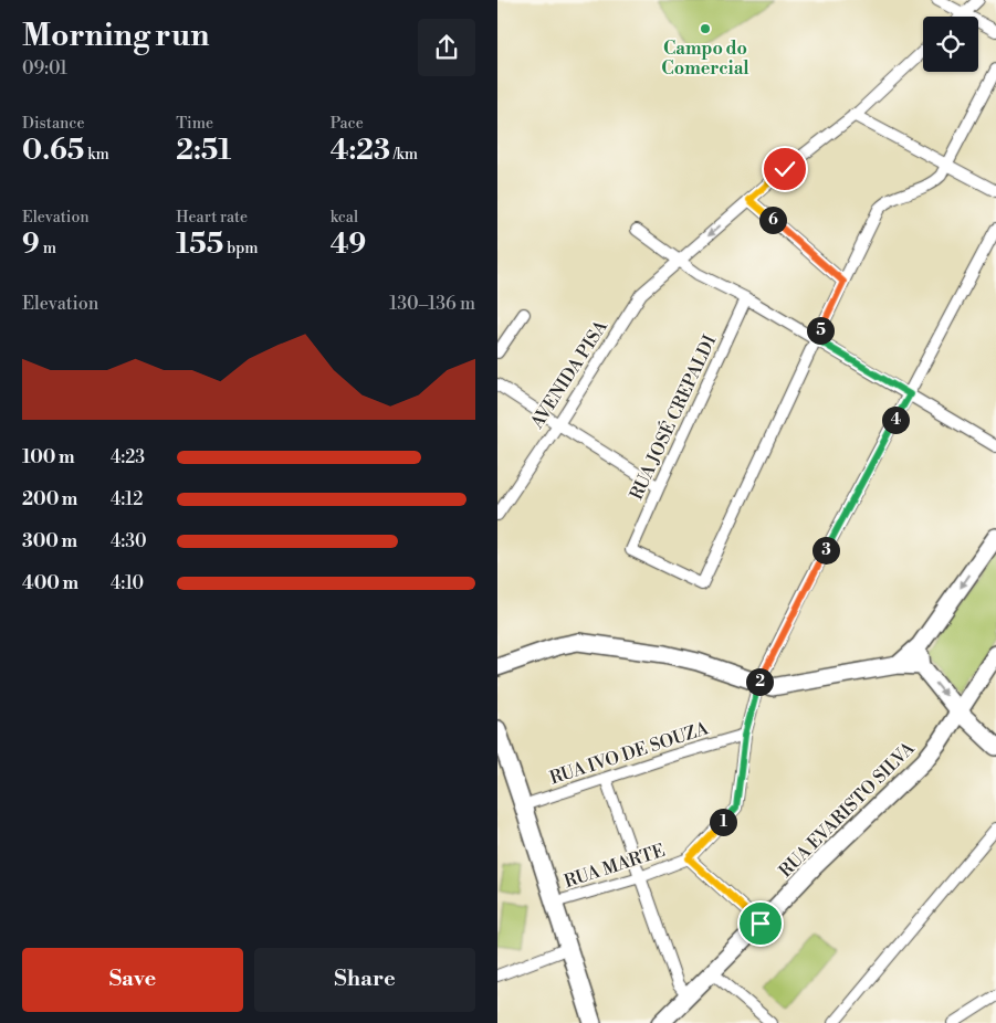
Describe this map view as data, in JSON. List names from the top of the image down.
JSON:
{
  "streets": {
    "street": [
      "AVENIDA PISA",
      "RUA JOSÉ CREPALDI",
      "RUA IVO DE SOUZA",
      "RUA EVARISTO SILVA",
      "RUA MARTE"
    ]
  },
  "crossings": [
    ["RUA IVO DE SOUZA", "RUA MARTE"]
  ],
  "places": ["Campo do Comercial"],
  "page": {
    "heading": ["Morning run", "09:01"],
    "stats": [
      ["Distance", "0.65 km"],
      ["Time", "2:51"],
      ["Pace", "4:23 /km"],
      ["Elevation", "9 m"],
      ["Heart rate", "155 bpm"],
      ["kcal", "49"]
    ],
    "pins": [
      "6",
      "5",
      "4",
      "3",
      "2",
      "1"
    ],
    "chart": ["Elevation", "130–136 m"],
    "list": [
      {
        "name": "100 m",
        "note": "4:23"
      },
      {
        "name": "200 m",
        "note": "4:12"
      },
      {
        "name": "300 m",
        "note": "4:30"
      },
      {
        "name": "400 m",
        "note": "4:10"
      }
    ],
    "buttons": ["Save", "Share"]
  }
}
